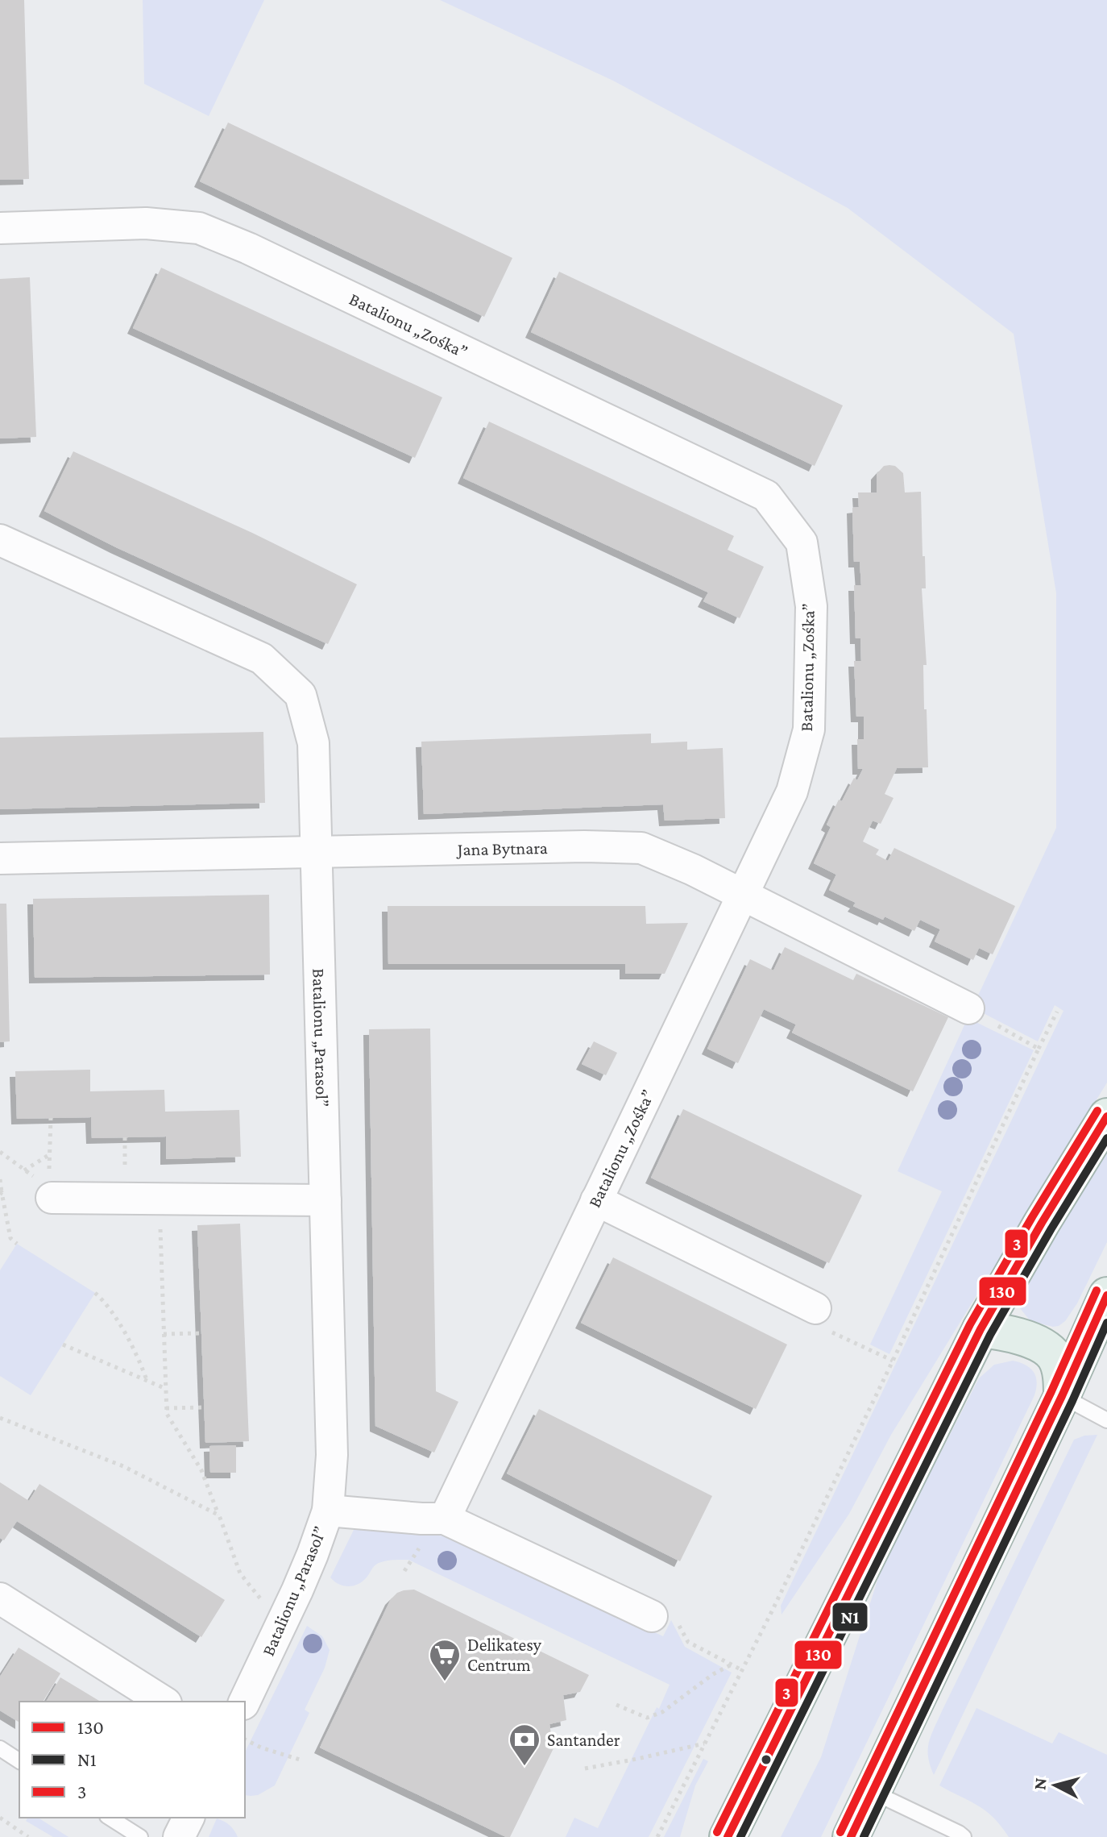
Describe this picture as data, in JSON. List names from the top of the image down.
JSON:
{
  "streets": {
    "street": ["Batalionu „Zośka”", "Jana Bytnara", "Batalionu „Parasol”"]
  },
  "crossings": [
    ["Batalionu „Zośka”", "Jana Bytnara"],
    ["Jana Bytnara", "Batalionu „Parasol”"]
  ],
  "places": {
    "supermarket": ["Delikatesy Centrum"],
    "bank": ["Santander"]
  },
  "lines": ["transit line 3", "transit line 130", "transit line N1"],
  "legend": ["130", "N1", "3"],
  "north": "left"
}
